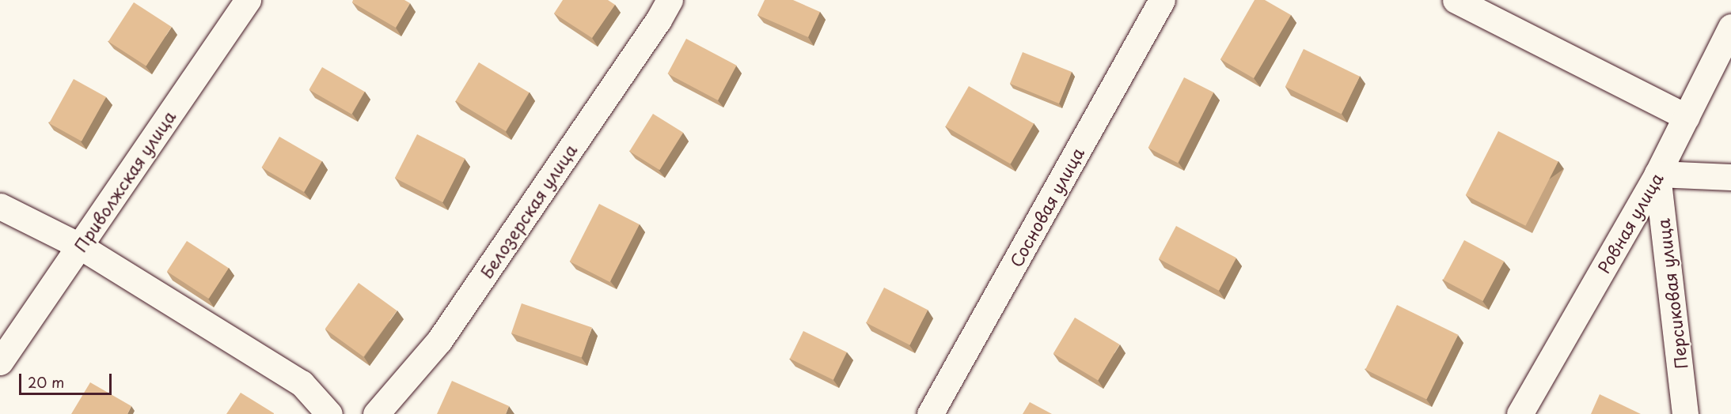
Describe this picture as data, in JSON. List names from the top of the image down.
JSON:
{
  "streets": {
    "street": [
      "Приволжская улица",
      "Сосновая улица",
      "Белозерская улица",
      "Ровная улица",
      "Персиковая улица"
    ]
  },
  "crossings": [
    ["Ровная улица", "Персиковая улица"]
  ],
  "scale_bar": "20 m"
}
